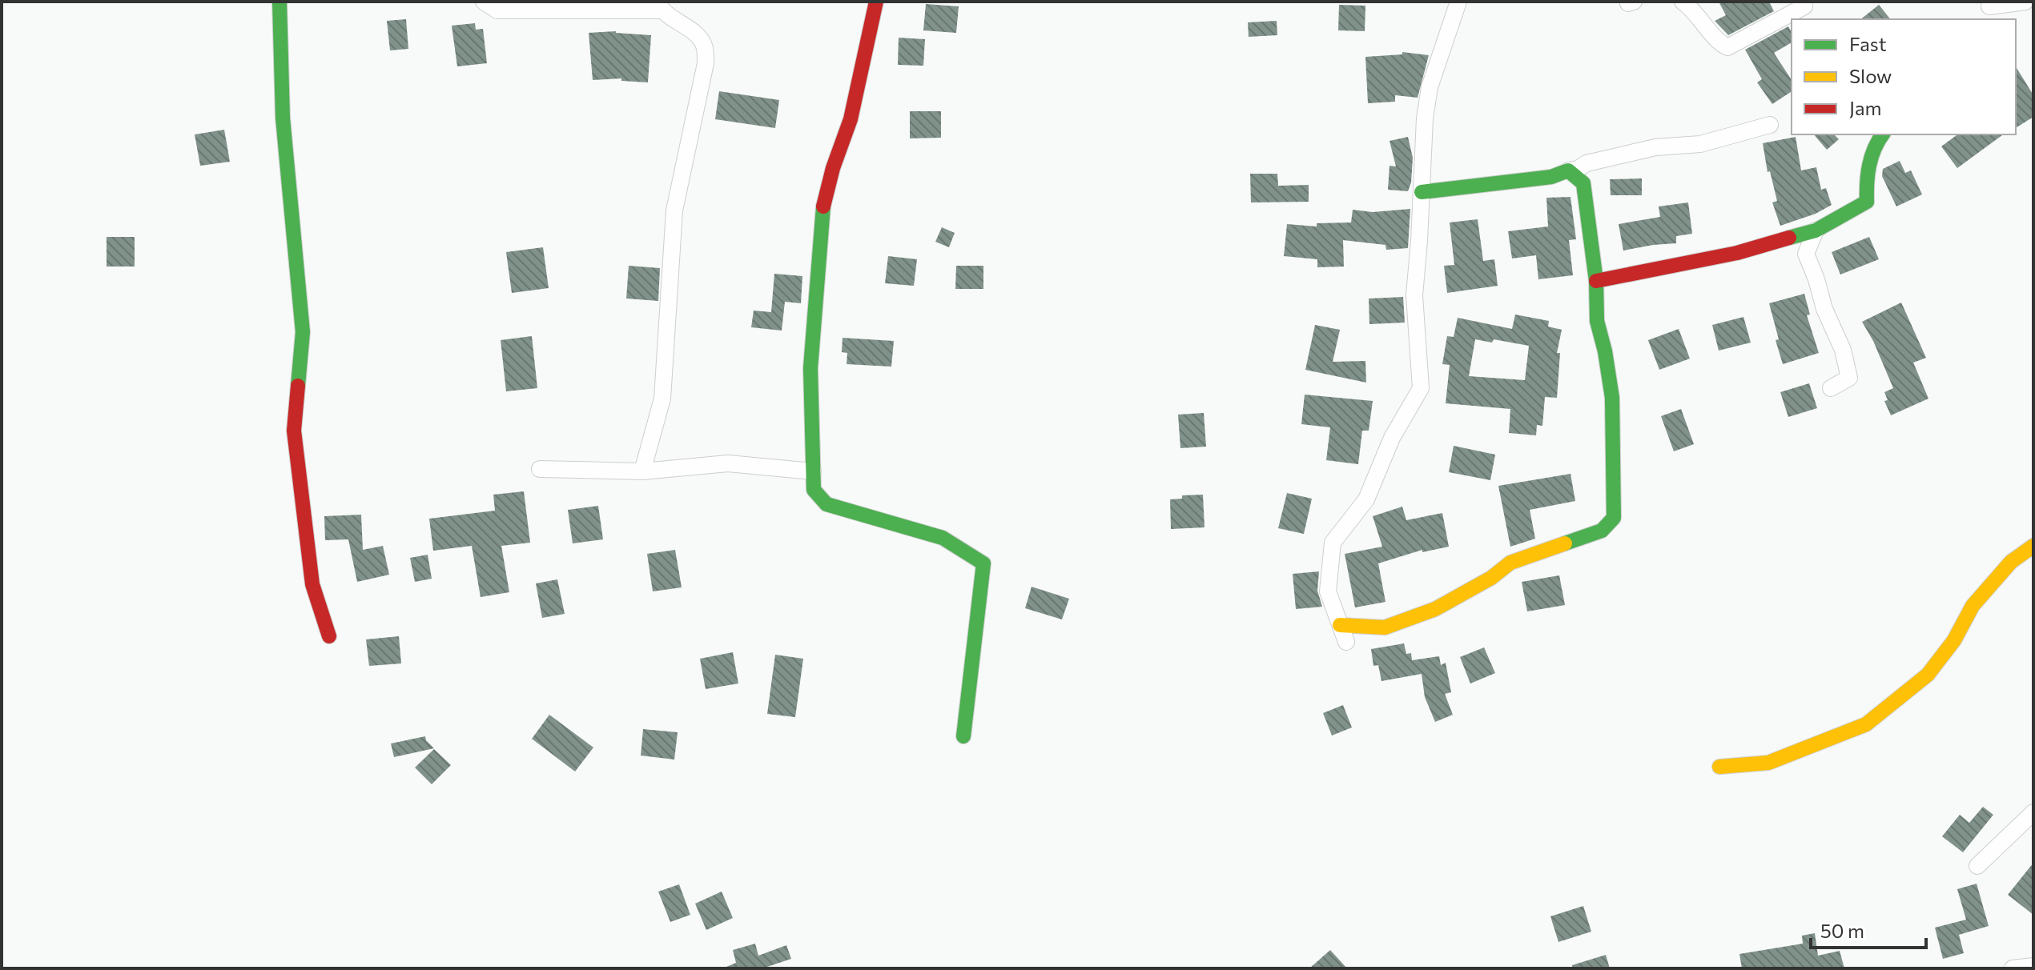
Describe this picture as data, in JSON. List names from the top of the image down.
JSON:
{
  "legend": ["Fast", "Slow", "Jam"],
  "scale_bar": "50 m"
}
